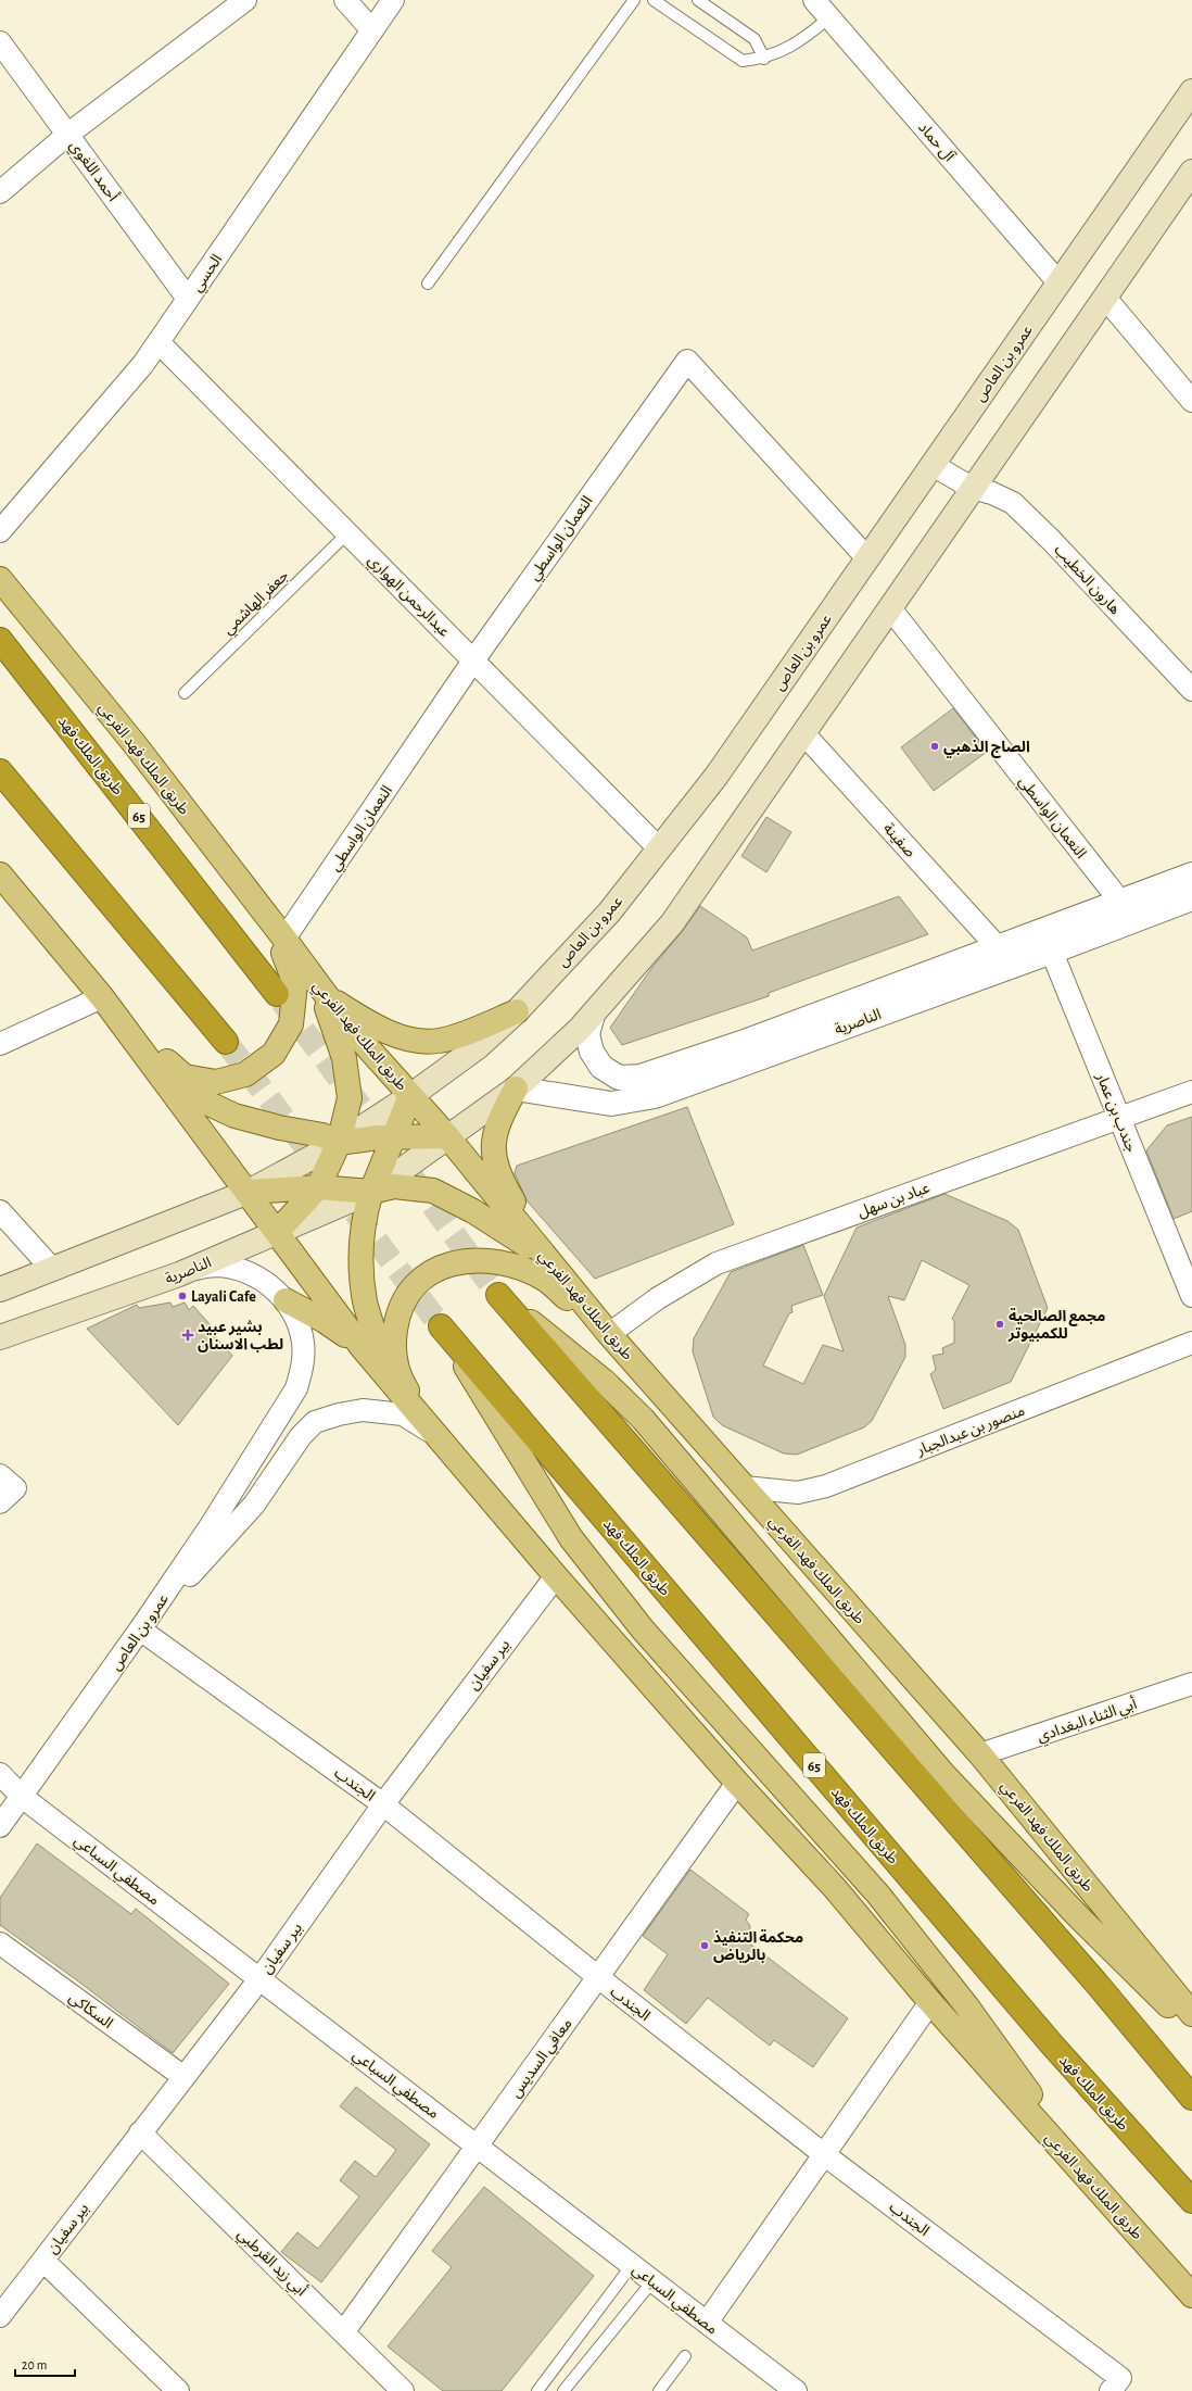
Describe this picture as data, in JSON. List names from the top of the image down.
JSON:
{
  "streets": {
    "highway": ["طريق الملك فهد", "65"],
    "main road": ["عمرو بن العاص", "طريق الملك فهد الفرعي", "الناصرية"],
    "street": [
      "آل حماد",
      "أحمد اللغوي",
      "الحسي",
      "النعمان الواسطي",
      "هارون الخطيب",
      "عبدالرحمن الهواري",
      "صفينة",
      "جندب بن عمار",
      "عباد بن سهل",
      "منصور بن عبدالجبار",
      "بير سفيان",
      "أبي الثناء البغدادي",
      "الجندب",
      "مصطفي السباعي",
      "السكاكي",
      "معافي السديس",
      "أبي زيد القرطبي"
    ],
    "lane": ["جعفر الهاشمي"]
  },
  "crossings": [
    ["آل حماد", "عمرو بن العاص"],
    ["أحمد اللغوي", "الحسي"],
    ["الحسي", "عبدالرحمن الهواري"],
    ["عمرو بن العاص", "النعمان الواسطي"],
    ["عمرو بن العاص", "هارون الخطيب"],
    ["عمرو بن العاص", "عبدالرحمن الهواري"],
    ["عمرو بن العاص", "طريق الملك فهد الفرعي"],
    ["عمرو بن العاص", "الناصرية"],
    ["عمرو بن العاص", "الجندب"],
    ["عمرو بن العاص", "مصطفي السباعي"],
    ["النعمان الواسطي", "عبدالرحمن الهواري"],
    ["النعمان الواسطي", "طريق الملك فهد الفرعي"],
    ["النعمان الواسطي", "الناصرية"],
    ["عبدالرحمن الهواري", "جعفر الهاشمي"],
    ["طريق الملك فهد الفرعي", "الناصرية"],
    ["طريق الملك فهد الفرعي", "عباد بن سهل"],
    ["طريق الملك فهد الفرعي", "منصور بن عبدالجبار"],
    ["طريق الملك فهد الفرعي", "بير سفيان"],
    ["طريق الملك فهد الفرعي", "أبي الثناء البغدادي"],
    ["طريق الملك فهد الفرعي", "معافي السديس"],
    ["صفينة", "الناصرية"],
    ["الناصرية", "جندب بن عمار"],
    ["جندب بن عمار", "عباد بن سهل"],
    ["بير سفيان", "الجندب"],
    ["بير سفيان", "مصطفي السباعي"],
    ["بير سفيان", "السكاكي"],
    ["بير سفيان", "أبي زيد القرطبي"],
    ["الجندب", "معافي السديس"],
    ["مصطفي السباعي", "معافي السديس"],
    ["معافي السديس", "أبي زيد القرطبي"]
  ],
  "places": {
    "other": [
      "الصاج الذهبي",
      "Layali Cafe",
      "مجمع الصالحية للكمبيوتر",
      "محكمة التنفيذ بالرياض"
    ],
    "health": ["بشير عبيد لطب الاسنان"]
  },
  "scale_bar": "20 m"
}
